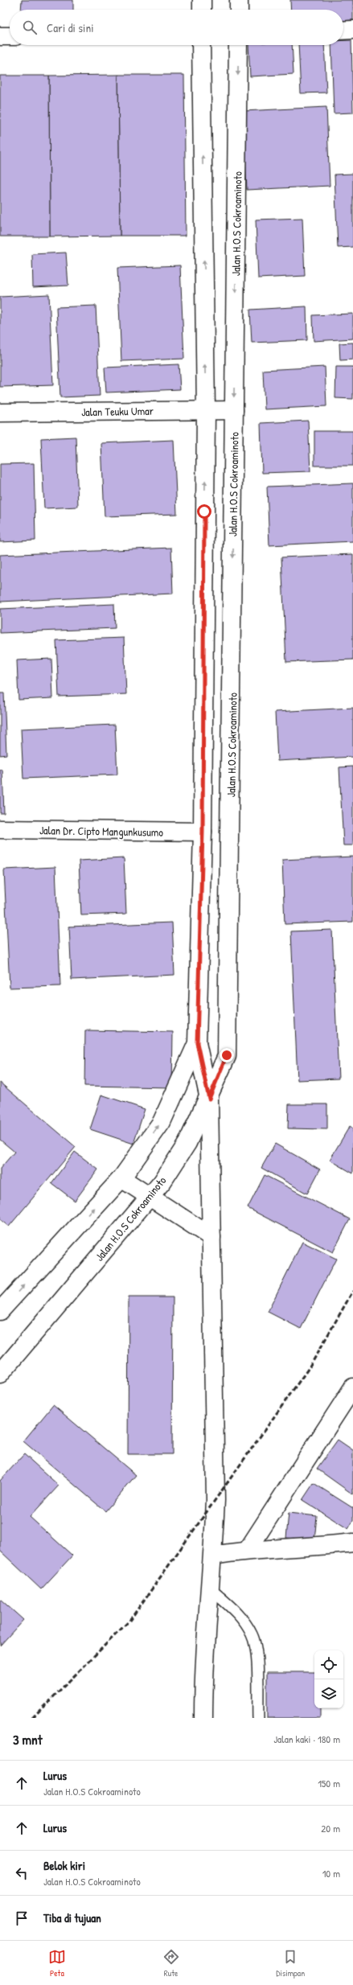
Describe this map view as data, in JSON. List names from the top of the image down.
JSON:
{
  "streets": {
    "main road": ["Jalan H.O.S Cokroaminoto", "Jalan Teuku Umar", "Jalan Dr. Cipto Mangunkusumo"]
  },
  "crossings": [
    ["Jalan H.O.S Cokroaminoto", "Jalan Teuku Umar"]
  ],
  "page": {
    "search": "Cari di sini",
    "heading": ["3 mnt", "Jalan kaki · 180 m"],
    "list": [
      ["Lurus", "Jalan H.O.S Cokroaminoto", "150 m"],
      ["Lurus", "20 m"],
      ["Belok kiri", "Jalan H.O.S Cokroaminoto", "10 m"],
      "Tiba di tujuan"
    ],
    "nav": ["Peta", "Rute", "Disimpan"]
  }
}
